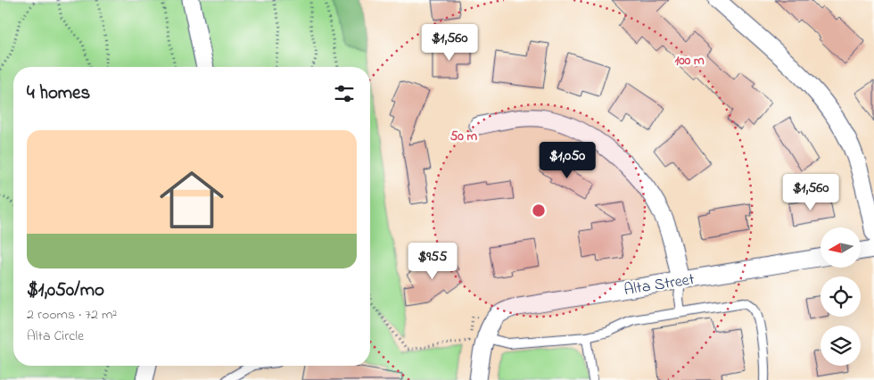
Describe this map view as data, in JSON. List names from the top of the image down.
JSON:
{
  "streets": {
    "street": ["Alta Street"]
  },
  "north": "left",
  "page": {
    "price": [
      "$1,560",
      "$1,050",
      "$1,560",
      "$955"
    ],
    "heading": "4 homes",
    "list": [
      {
        "name": "$1,050/mo",
        "note": "2 rooms · 72 m² · Alta Circle"
      }
    ]
  },
  "rings": ["100 m", "50 m"]
}
